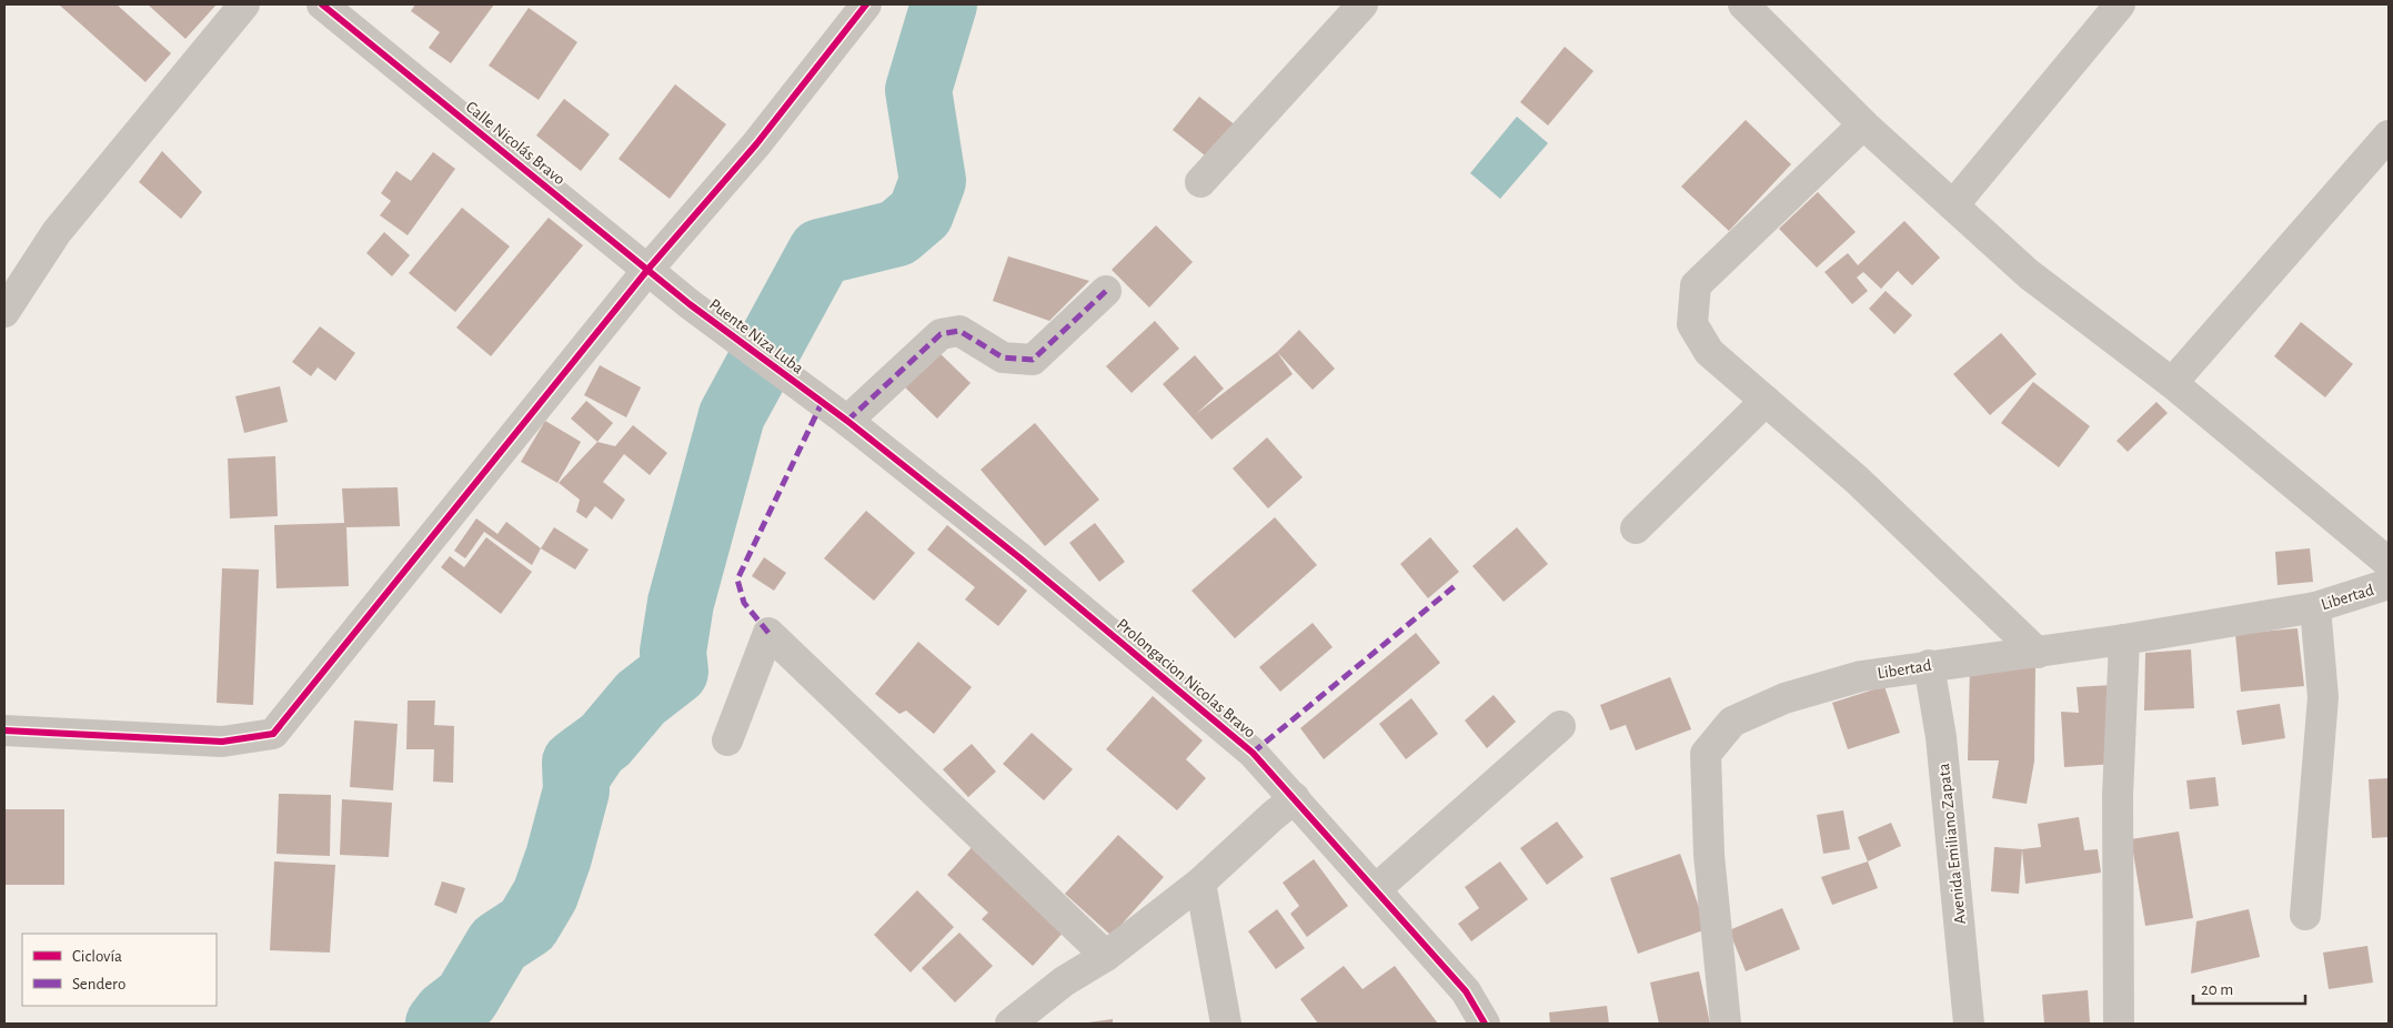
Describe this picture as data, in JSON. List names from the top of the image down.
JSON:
{
  "streets": {
    "street": [
      "Calle Nicolás Bravo",
      "Puente Niza Luba",
      "Libertad",
      "Prolongacion Nicolas Bravo",
      "Avenida Emiliano Zapata"
    ]
  },
  "crossings": [
    ["Calle Nicolás Bravo", "Puente Niza Luba"],
    ["Puente Niza Luba", "Prolongacion Nicolas Bravo"],
    ["Libertad", "Avenida Emiliano Zapata"]
  ],
  "legend": ["Ciclovía", "Sendero"],
  "scale_bar": "20 m"
}
